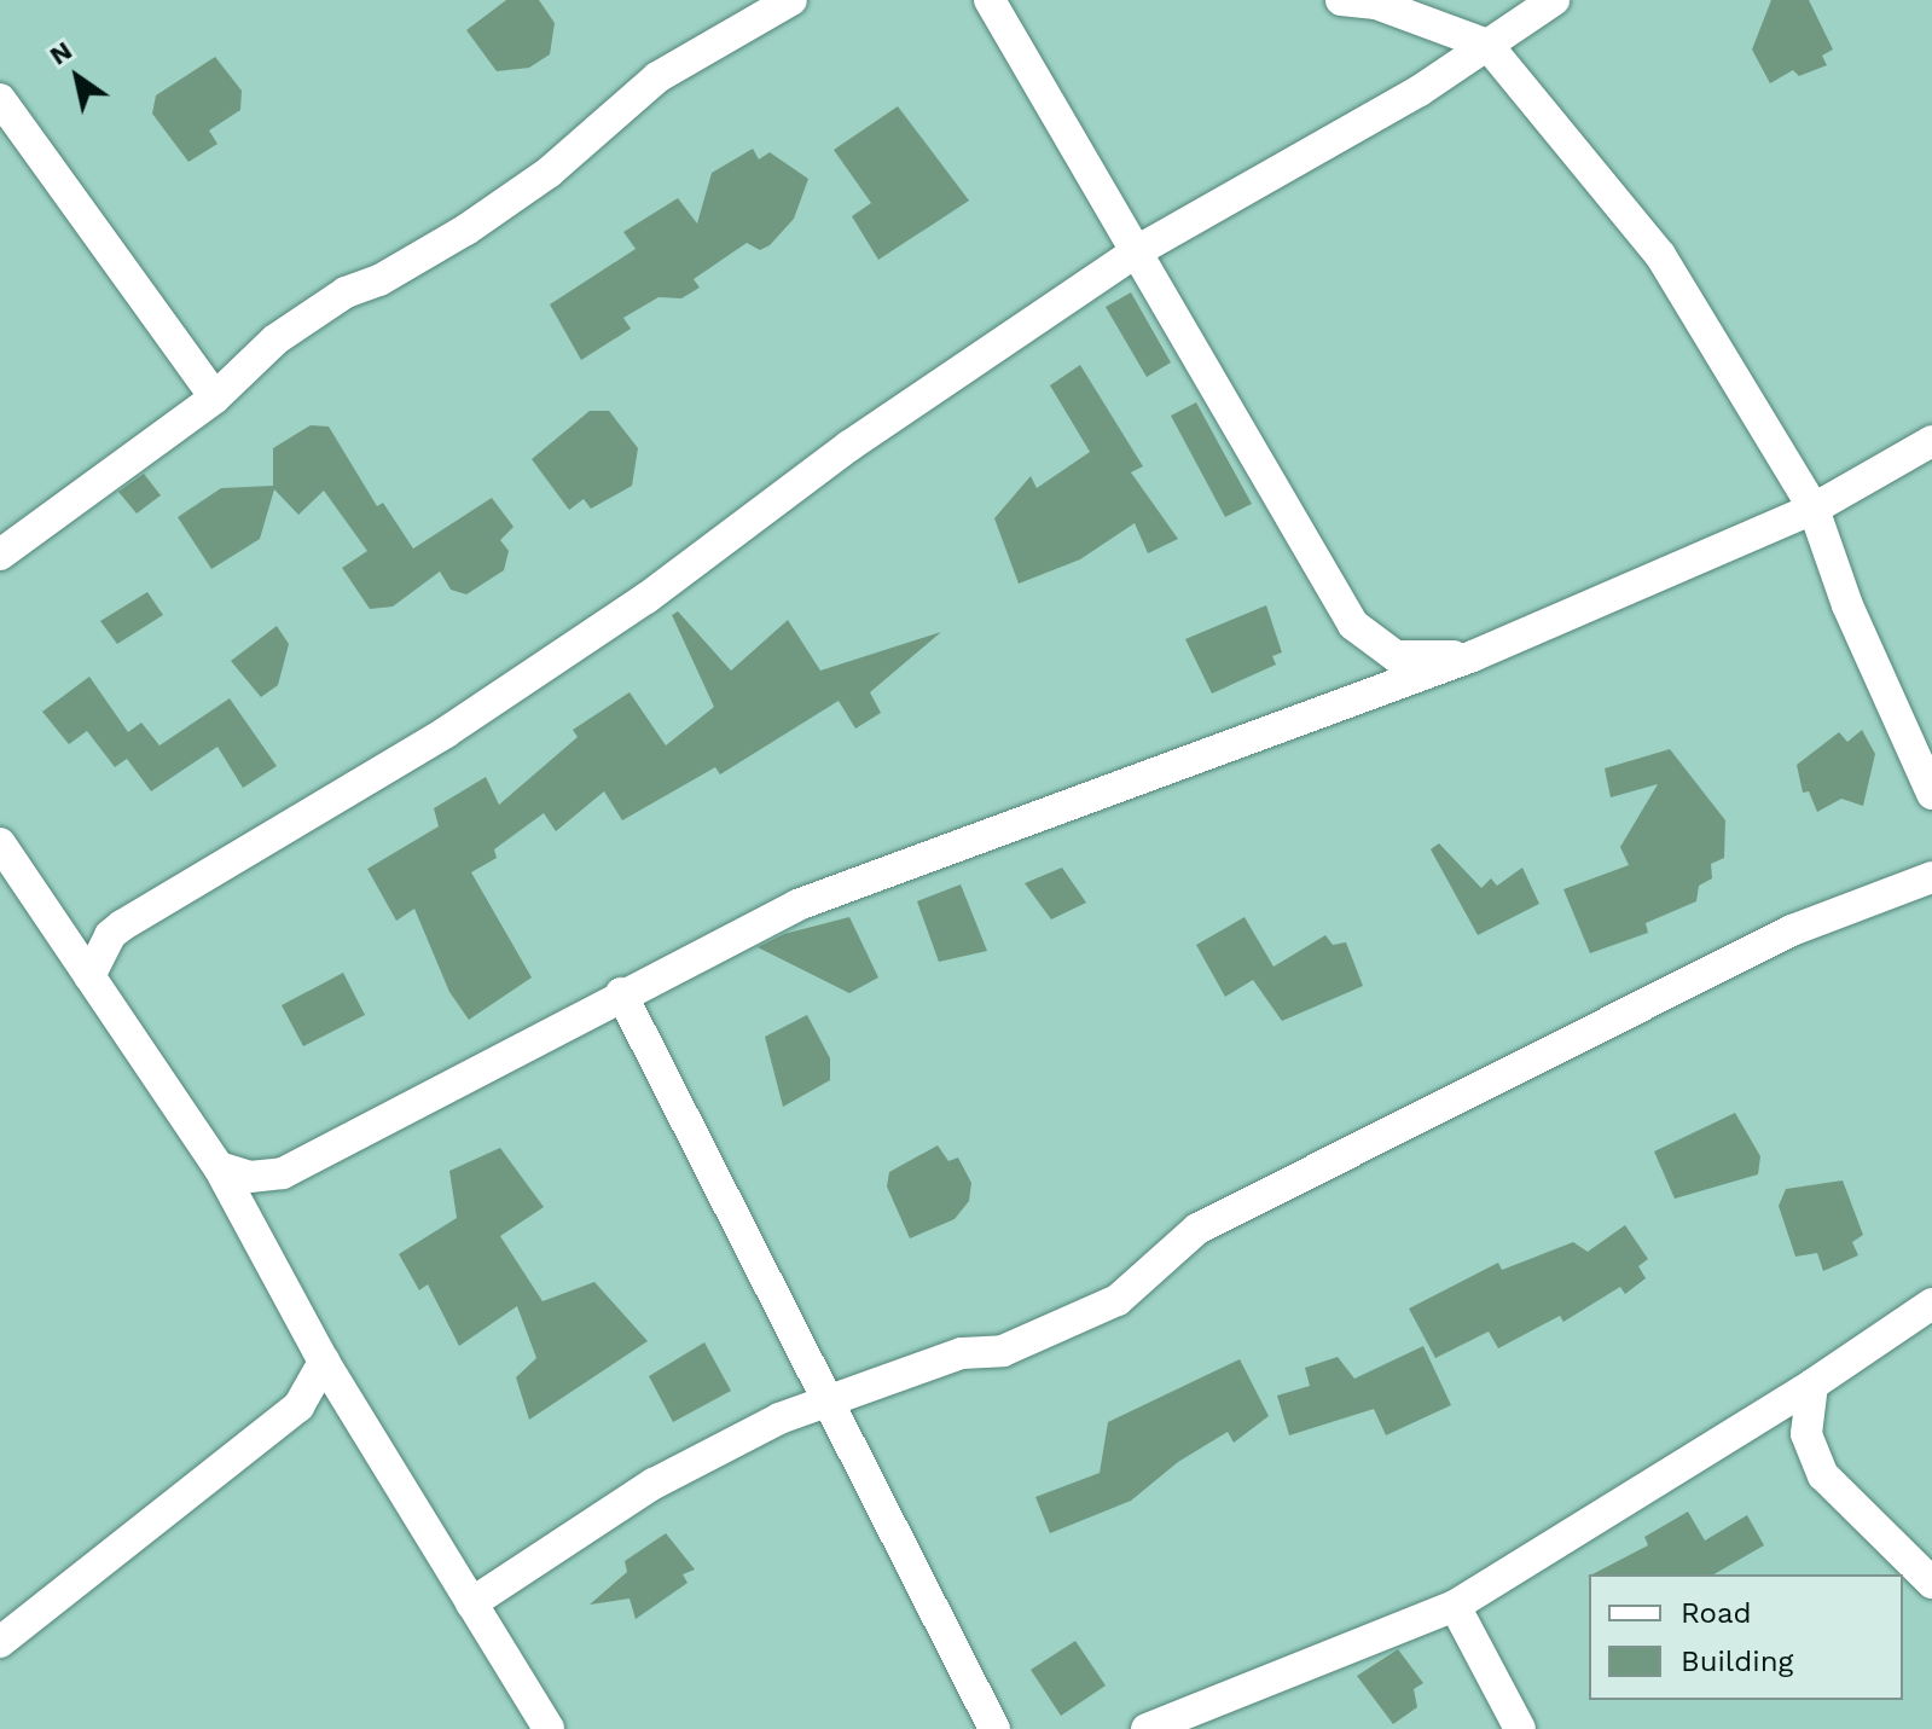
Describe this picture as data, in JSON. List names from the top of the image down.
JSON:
{
  "legend": ["Road", "Building"],
  "north": "top left"
}
